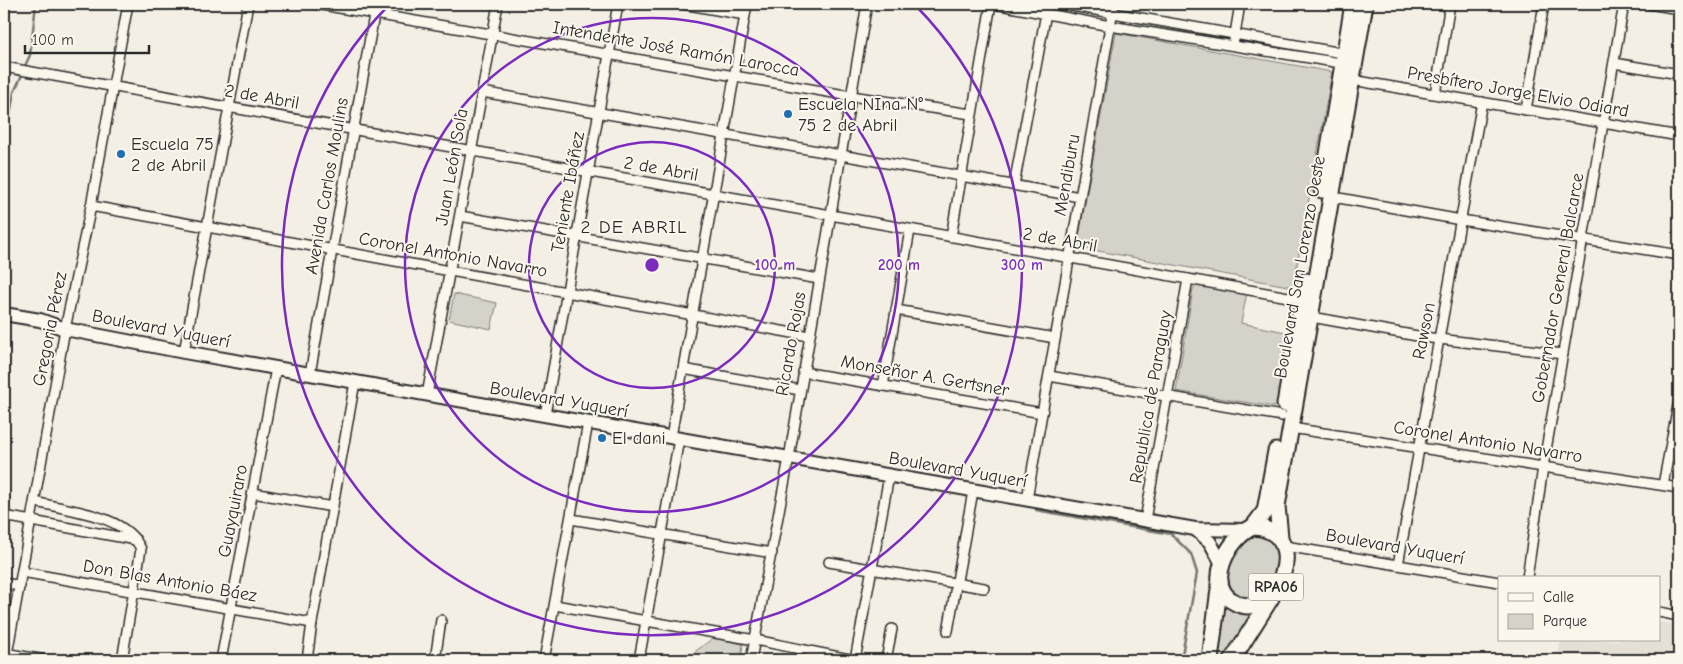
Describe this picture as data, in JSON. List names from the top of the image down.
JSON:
{
  "streets": {
    "main road": ["Boulevard San Lorenzo Oeste", "Boulevard Yuquerí", "RPA06"],
    "street": [
      "Intendente José Ramón Larocca",
      "Presbítero Jorge Elvio Odiard",
      "2 de Abril",
      "Juan León Sola",
      "Mendiburu",
      "Avenida Carlos Moulins",
      "Teniente Ibáñez",
      "Coronel Antonio Navarro",
      "Gobernador General Balcarce",
      "Gregoria Pérez",
      "Rawson",
      "Ricardo Rojas",
      "Monseñor A. Gertsner",
      "Republica de Paraguay",
      "Guayquiraro",
      "Don Blas Antonio Báez"
    ]
  },
  "crossings": [
    ["Intendente José Ramón Larocca", "Juan León Sola"],
    ["Intendente José Ramón Larocca", "Avenida Carlos Moulins"],
    ["Intendente José Ramón Larocca", "Teniente Ibáñez"],
    ["Intendente José Ramón Larocca", "Ricardo Rojas"],
    ["Presbítero Jorge Elvio Odiard", "Mendiburu"],
    ["Presbítero Jorge Elvio Odiard", "Boulevard San Lorenzo Oeste"],
    ["Presbítero Jorge Elvio Odiard", "Gobernador General Balcarce"],
    ["Presbítero Jorge Elvio Odiard", "Rawson"],
    ["2 de Abril", "Juan León Sola"],
    ["2 de Abril", "Mendiburu"],
    ["2 de Abril", "Avenida Carlos Moulins"],
    ["2 de Abril", "Teniente Ibáñez"],
    ["2 de Abril", "Boulevard San Lorenzo Oeste"],
    ["2 de Abril", "Gobernador General Balcarce"],
    ["2 de Abril", "Gregoria Pérez"],
    ["2 de Abril", "Rawson"],
    ["2 de Abril", "Ricardo Rojas"],
    ["2 de Abril", "Republica de Paraguay"],
    ["Juan León Sola", "Coronel Antonio Navarro"],
    ["Juan León Sola", "Boulevard Yuquerí"],
    ["Mendiburu", "Coronel Antonio Navarro"],
    ["Mendiburu", "Boulevard Yuquerí"],
    ["Mendiburu", "Monseñor A. Gertsner"],
    ["Avenida Carlos Moulins", "Coronel Antonio Navarro"],
    ["Avenida Carlos Moulins", "Boulevard Yuquerí"],
    ["Teniente Ibáñez", "Coronel Antonio Navarro"],
    ["Teniente Ibáñez", "Boulevard Yuquerí"],
    ["Coronel Antonio Navarro", "Boulevard San Lorenzo Oeste"],
    ["Coronel Antonio Navarro", "Gobernador General Balcarce"],
    ["Coronel Antonio Navarro", "Gregoria Pérez"],
    ["Coronel Antonio Navarro", "Rawson"],
    ["Coronel Antonio Navarro", "Ricardo Rojas"],
    ["Coronel Antonio Navarro", "Republica de Paraguay"],
    ["Boulevard San Lorenzo Oeste", "Boulevard Yuquerí"],
    ["Boulevard San Lorenzo Oeste", "RPA06"],
    ["Gregoria Pérez", "Boulevard Yuquerí"],
    ["Gregoria Pérez", "Don Blas Antonio Báez"],
    ["Boulevard Yuquerí", "Rawson"],
    ["Boulevard Yuquerí", "Ricardo Rojas"],
    ["Boulevard Yuquerí", "Republica de Paraguay"],
    ["Boulevard Yuquerí", "Guayquiraro"],
    ["Boulevard Yuquerí", "RPA06"],
    ["Ricardo Rojas", "Monseñor A. Gertsner"],
    ["Guayquiraro", "Don Blas Antonio Báez"]
  ],
  "districts": ["2 DE ABRIL"],
  "places": ["Escuela NIna N° 75 2 de Abril", "Escuela 75 2 de Abril", "El dani"],
  "legend": ["Calle", "Parque"],
  "scale_bar": "100 m",
  "rings": ["100 m", "200 m", "300 m"]
}
